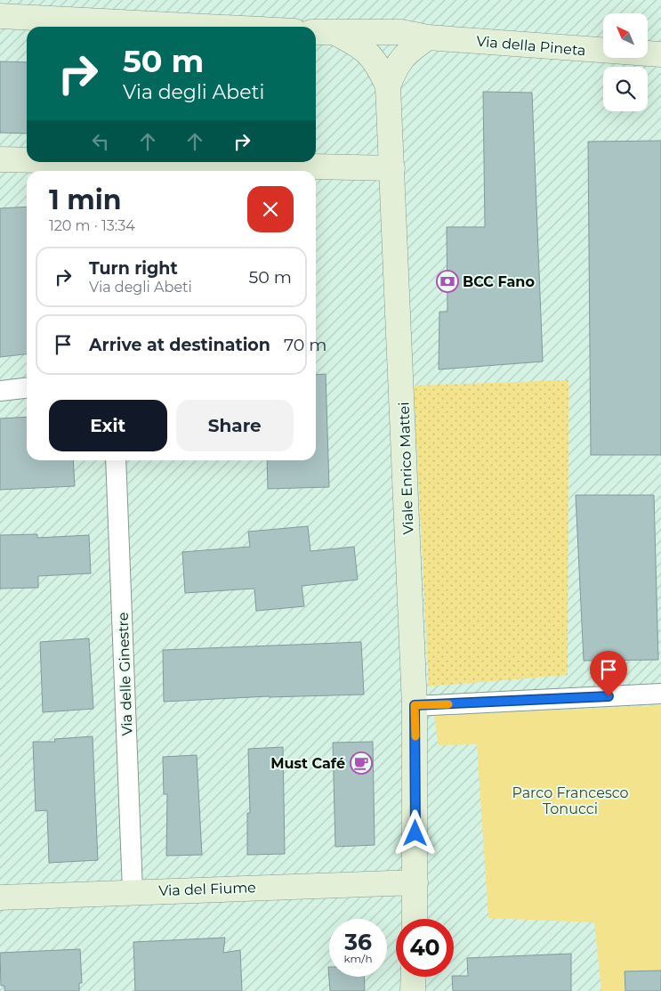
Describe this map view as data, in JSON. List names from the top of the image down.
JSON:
{
  "streets": {
    "street": [
      "Via della Pineta",
      "Viale Enrico Mattei",
      "Via delle Ginestre",
      "Via del Fiume"
    ]
  },
  "crossings": [
    ["Via della Pineta", "Viale Enrico Mattei"],
    ["Viale Enrico Mattei", "Via del Fiume"],
    ["Via delle Ginestre", "Via del Fiume"]
  ],
  "parks": ["Parco Francesco Tonucci"],
  "places": {
    "bank": ["BCC Fano"],
    "cafe": ["Must Café"]
  },
  "north": "top left",
  "page": {
    "turn": ["50 m", "Via degli Abeti"],
    "heading": ["1 min", "120 m · 13:34"],
    "list": [
      {
        "name": "Turn right",
        "note": "Via degli Abeti",
        "value": "50 m"
      },
      {
        "name": "Arrive at destination",
        "value": "70 m"
      }
    ],
    "buttons": ["Exit", "Share"],
    "speed": "36 km/h",
    "limit": "40"
  }
}
